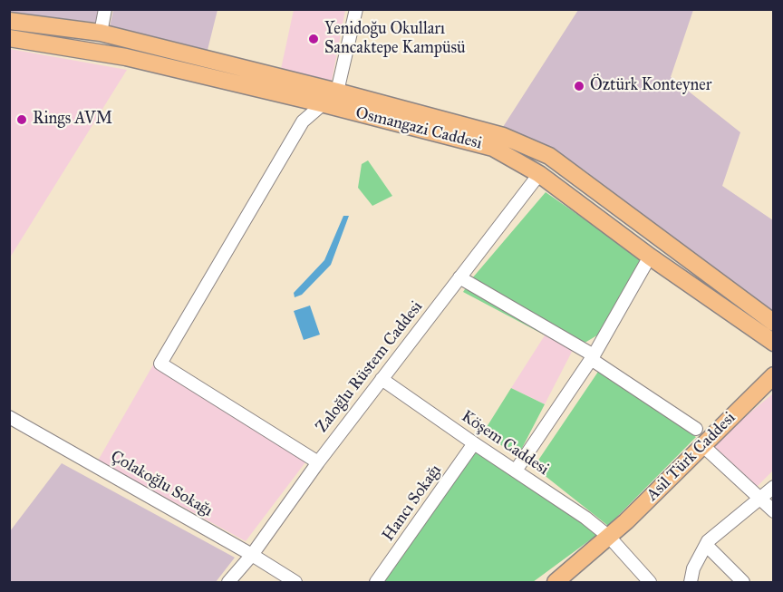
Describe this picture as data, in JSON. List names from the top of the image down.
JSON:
{
  "streets": {
    "main road": ["Osmangazi Caddesi", "Asil Türk Caddesi"],
    "street": [
      "Zaloğlu Rüstem Caddesi",
      "Köşem Caddesi",
      "Çolakoğlu Sokağı",
      "Hancı Sokağı"
    ]
  },
  "crossings": [
    ["Osmangazi Caddesi", "Zaloğlu Rüstem Caddesi"],
    ["Zaloğlu Rüstem Caddesi", "Köşem Caddesi"],
    ["Zaloğlu Rüstem Caddesi", "Çolakoğlu Sokağı"],
    ["Köşem Caddesi", "Asil Türk Caddesi"],
    ["Köşem Caddesi", "Hancı Sokağı"]
  ],
  "places": ["Yenidoğu Okulları Sancaktepe Kampüsü", "Öztürk Konteyner", "Rings AVM"]
}
